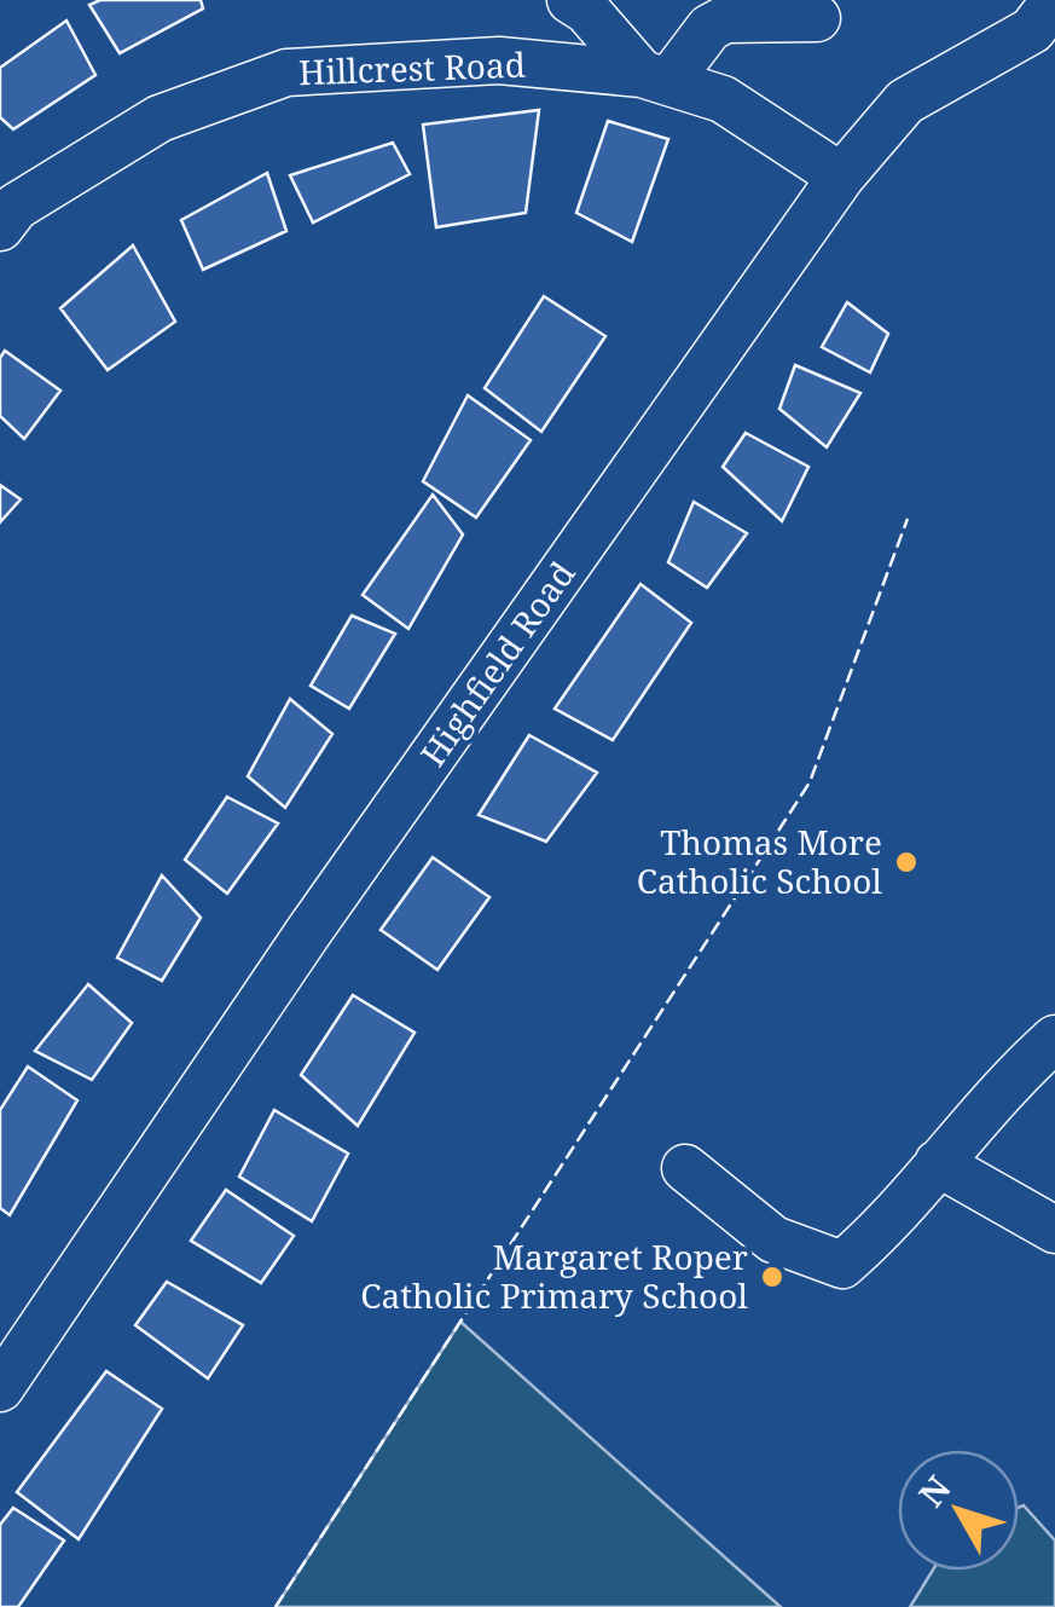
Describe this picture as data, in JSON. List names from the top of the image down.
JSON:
{
  "streets": {
    "street": ["Hillcrest Road", "Highfield Road"]
  },
  "crossings": [
    ["Hillcrest Road", "Highfield Road"]
  ],
  "places": ["Thomas More Catholic School", "Margaret Roper Catholic Primary School"],
  "north": "top left"
}
